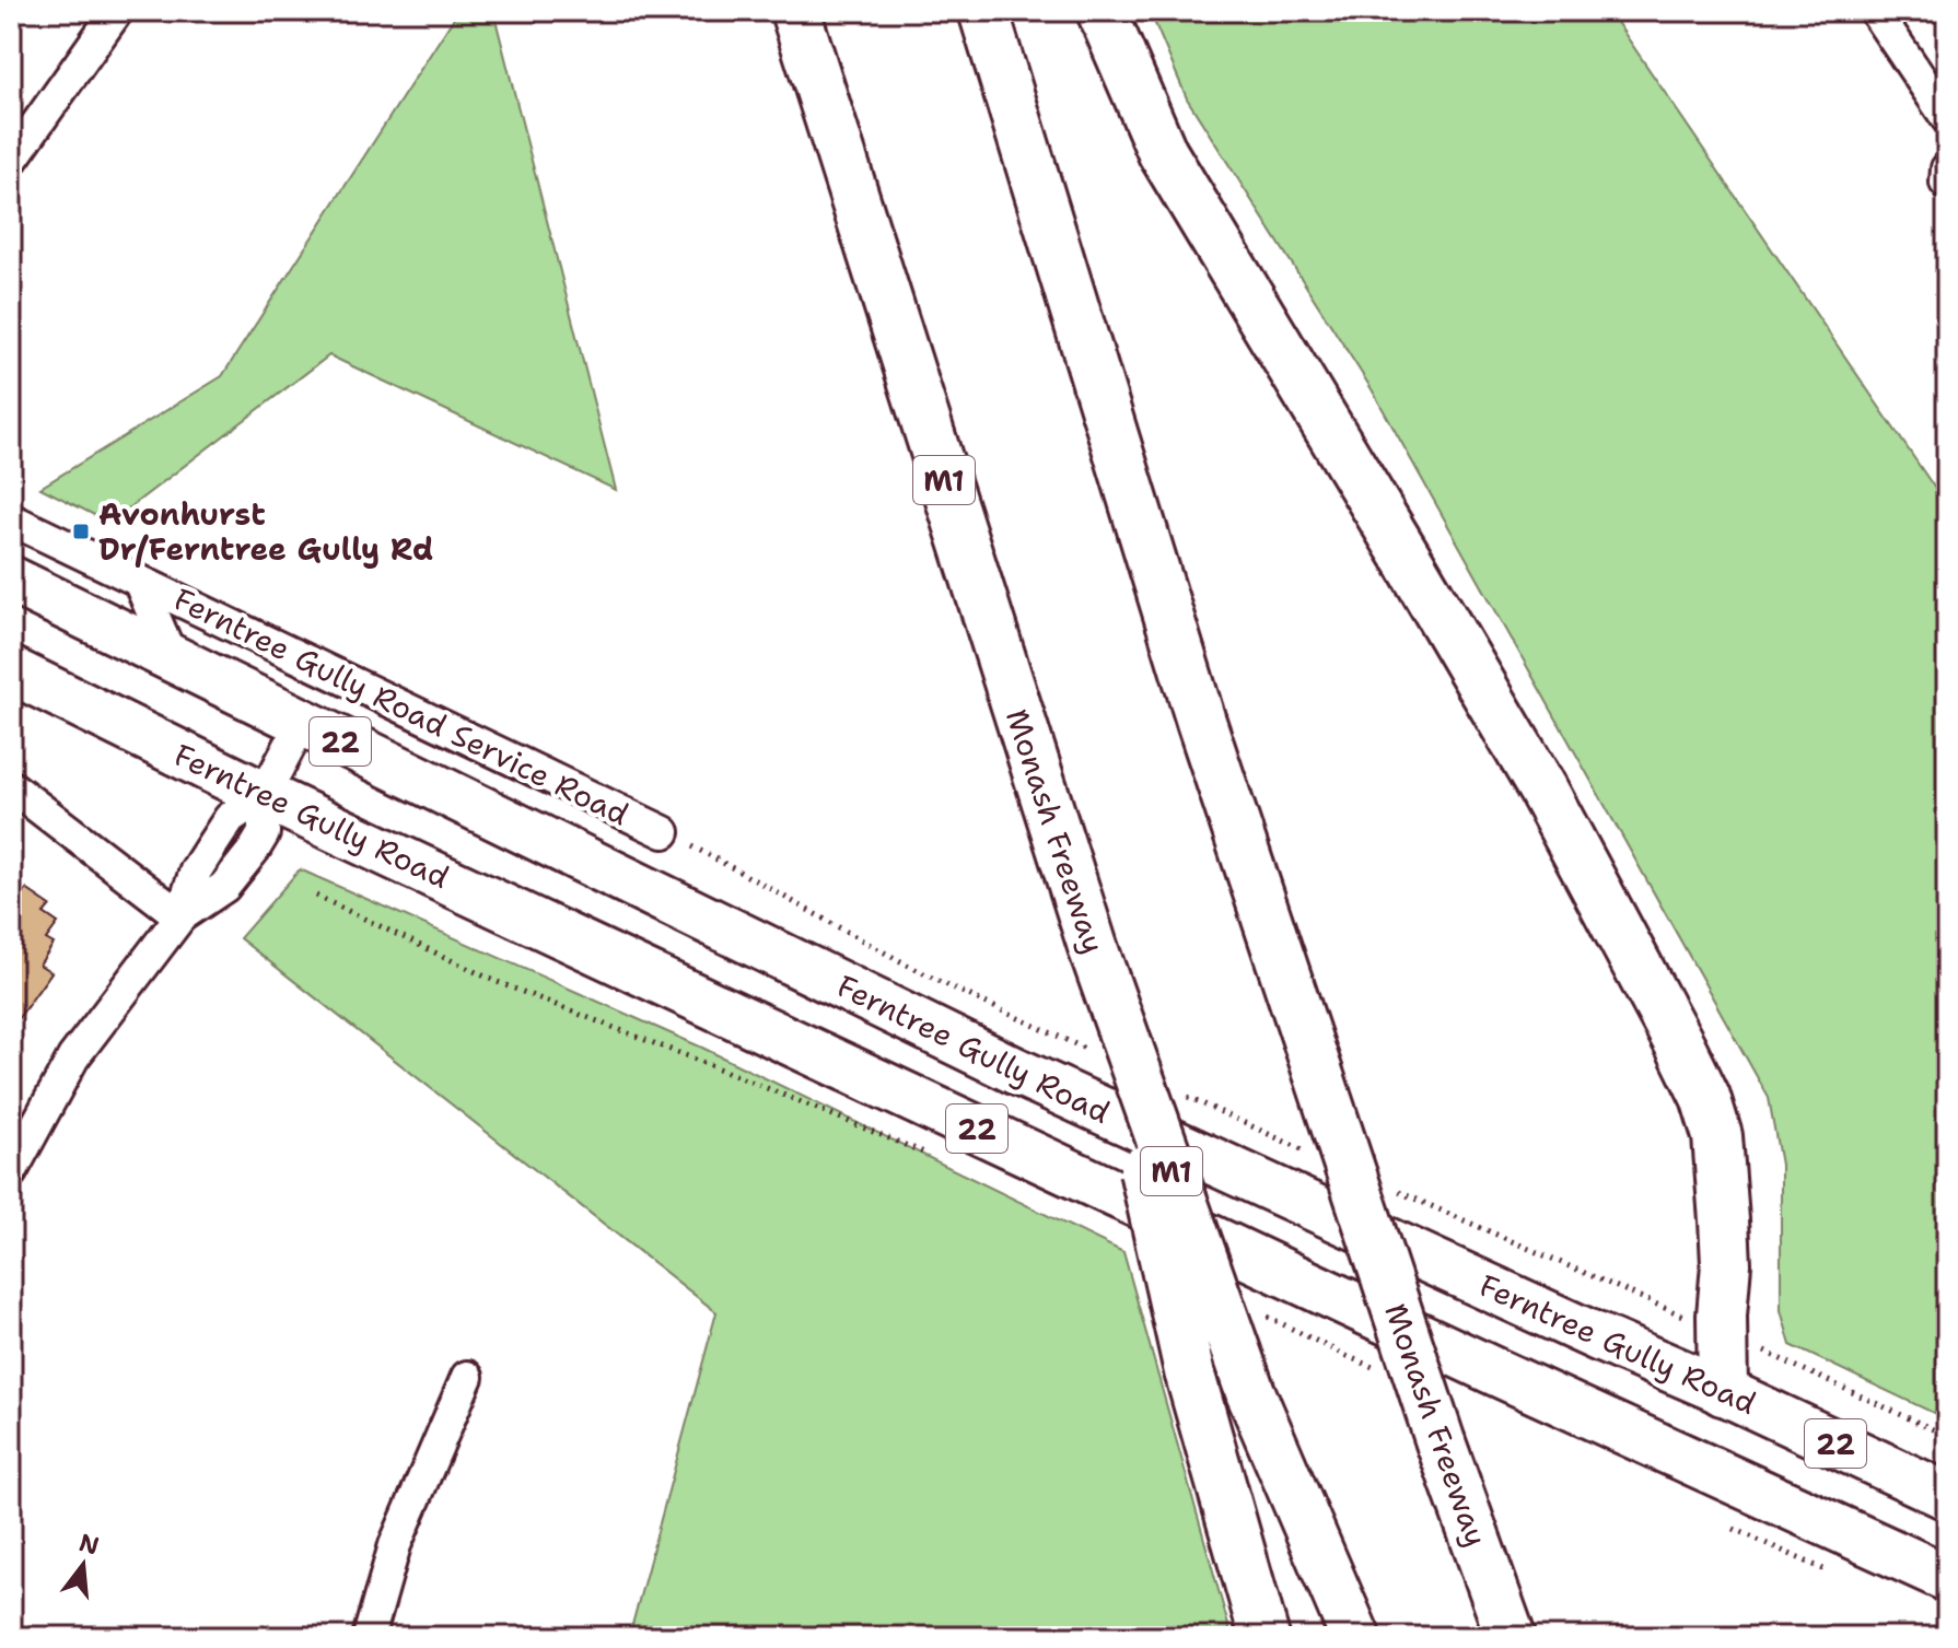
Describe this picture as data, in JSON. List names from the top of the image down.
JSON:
{
  "streets": {
    "highway": ["M1", "Monash Freeway"],
    "main road": ["22", "Ferntree Gully Road"],
    "street": ["Ferntree Gully Road Service Road"]
  },
  "crossings": [
    ["Ferntree Gully Road Service Road", "Ferntree Gully Road"]
  ],
  "places": {
    "transit": ["Avonhurst Dr/Ferntree Gully Rd"]
  },
  "north": "top"
}
